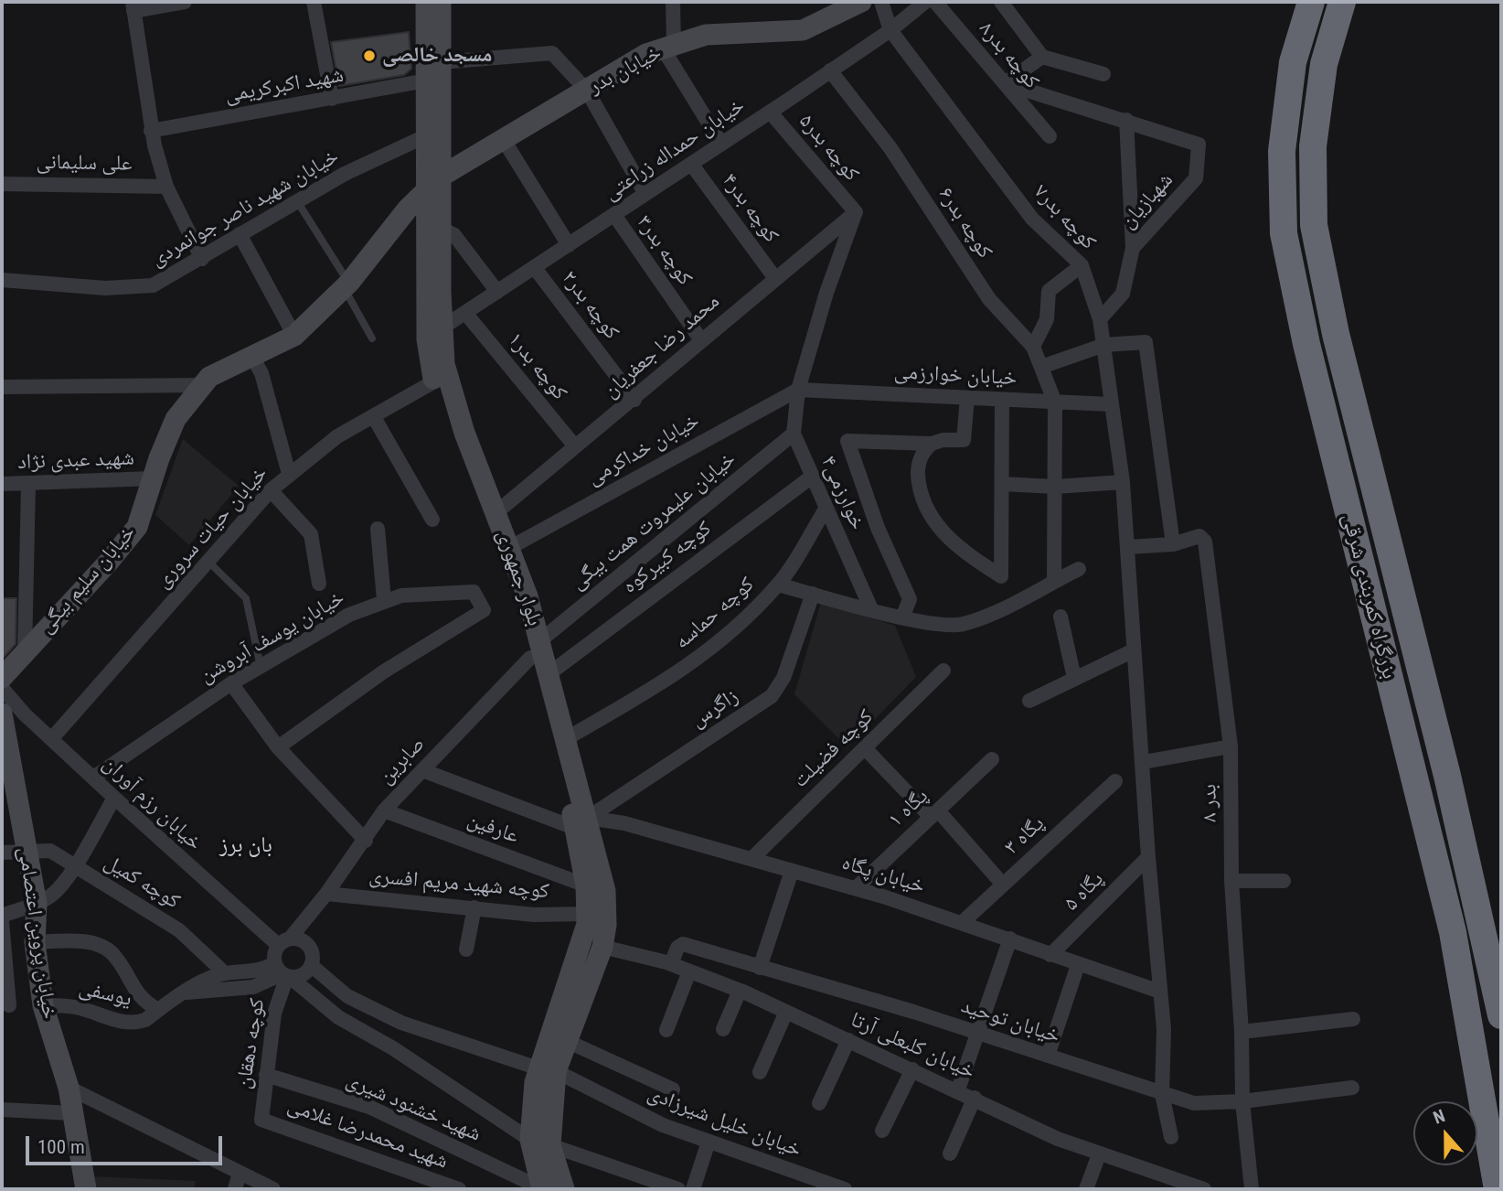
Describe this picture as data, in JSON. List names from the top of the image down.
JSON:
{
  "streets": {
    "highway": ["بزرگراه کمربندی شرقی"],
    "street": [
      "کوچه بدر۸",
      "خیابان بدر",
      "شهید اکبرکریمی",
      "کوچه بدر۵",
      "خیابان حمداله زراعتی",
      "علی سلیمانی",
      "شهبازیان",
      "خیابان شهید ناصر جوانمردی",
      "کوچه بدر۴",
      "کوچه بدر۷",
      "کوچه بدر۶",
      "کوچه بدر۳",
      "کوچه بدر۲",
      "محمد رضا جعفریان",
      "کوچه بدر۱",
      "خیابان خوارزمی",
      "خیابان خداکرمی",
      "شهید عبدی نژاد",
      "خوارزمی۴",
      "خیابان علیمروت همت بیگی",
      "خیابان حیات سروری",
      "کوچه کبیرکوه",
      "بلوار جمهوری",
      "خیابان سلیم بیگی",
      "کوچه حماسه",
      "خیابان یوسف آبروشن",
      "زاگرس",
      "کوچه فضیلت",
      "صابرین",
      "بدر ۸",
      "خیابان رزم آوران",
      "پگاه ۱",
      "عارفین",
      "پگاه ۳",
      "خیابان پگاه",
      "کوچه کمیل",
      "کوچه شهید مریم افسری",
      "پگاه ۵",
      "خیابان پروین اعتصامی",
      "یوسفی",
      "خیابان توحید",
      "کوچه دهقان",
      "خیابان کلبعلی آرتا",
      "شهید خشنود شیری",
      "خیابان خلیل شیرزادی",
      "شهید محمدرضا غلامی"
    ]
  },
  "crossings": [
    ["خیابان بدر", "بلوار جمهوری"],
    ["خیابان بدر", "خیابان سلیم بیگی"],
    ["شهید اکبرکریمی", "بلوار جمهوری"],
    ["کوچه بدر۵", "خیابان حمداله زراعتی"],
    ["کوچه بدر۵", "محمد رضا جعفریان"],
    ["کوچه بدر۵", "خوارزمی۴"],
    ["خیابان حمداله زراعتی", "کوچه بدر۴"],
    ["خیابان حمداله زراعتی", "کوچه بدر۷"],
    ["خیابان حمداله زراعتی", "کوچه بدر۶"],
    ["خیابان حمداله زراعتی", "کوچه بدر۳"],
    ["خیابان حمداله زراعتی", "کوچه بدر۲"],
    ["خیابان حمداله زراعتی", "کوچه بدر۱"],
    ["خیابان حمداله زراعتی", "بلوار جمهوری"],
    ["خیابان شهید ناصر جوانمردی", "بلوار جمهوری"],
    ["کوچه بدر۴", "محمد رضا جعفریان"],
    ["کوچه بدر۷", "خیابان خوارزمی"],
    ["کوچه بدر۷", "خیابان پگاه"],
    ["کوچه بدر۷", "پگاه ۵"],
    ["کوچه بدر۷", "خیابان توحید"],
    ["کوچه بدر۶", "خیابان خوارزمی"],
    ["کوچه بدر۳", "محمد رضا جعفریان"],
    ["کوچه بدر۲", "محمد رضا جعفریان"],
    ["محمد رضا جعفریان", "کوچه بدر۱"],
    ["محمد رضا جعفریان", "خوارزمی۴"],
    ["محمد رضا جعفریان", "بلوار جمهوری"],
    ["خیابان خوارزمی", "خیابان خداکرمی"],
    ["خیابان خوارزمی", "خوارزمی۴"],
    ["خیابان خداکرمی", "خوارزمی۴"],
    ["خیابان خداکرمی", "بلوار جمهوری"],
    ["شهید عبدی نژاد", "خیابان سلیم بیگی"],
    ["خوارزمی۴", "خیابان علیمروت همت بیگی"],
    ["خوارزمی۴", "کوچه کبیرکوه"],
    ["خوارزمی۴", "کوچه حماسه"],
    ["خیابان علیمروت همت بیگی", "بلوار جمهوری"],
    ["خیابان علیمروت همت بیگی", "صابرین"],
    ["خیابان حیات سروری", "بلوار جمهوری"],
    ["خیابان حیات سروری", "خیابان رزم آوران"],
    ["کوچه کبیرکوه", "بلوار جمهوری"],
    ["بلوار جمهوری", "خیابان سلیم بیگی"],
    ["بلوار جمهوری", "کوچه حماسه"],
    ["بلوار جمهوری", "زاگرس"],
    ["بلوار جمهوری", "صابرین"],
    ["بلوار جمهوری", "عارفین"],
    ["بلوار جمهوری", "خیابان پگاه"],
    ["بلوار جمهوری", "کوچه شهید مریم افسری"],
    ["بلوار جمهوری", "خیابان کلبعلی آرتا"],
    ["بلوار جمهوری", "خیابان خلیل شیرزادی"],
    ["خیابان یوسف آبروشن", "خیابان رزم آوران"],
    ["زاگرس", "خیابان پگاه"],
    ["کوچه فضیلت", "خیابان پگاه"],
    ["صابرین", "خیابان رزم آوران"],
    ["صابرین", "عارفین"],
    ["صابرین", "خیابان پگاه"],
    ["صابرین", "کوچه شهید مریم افسری"],
    ["صابرین", "کوچه دهقان"],
    ["بدر ۸", "خیابان توحید"],
    ["خیابان رزم آوران", "کوچه دهقان"],
    ["پگاه ۱", "خیابان پگاه"],
    ["پگاه ۳", "خیابان پگاه"],
    ["خیابان پگاه", "پگاه ۵"],
    ["کوچه کمیل", "خیابان پروین اعتصامی"],
    ["کوچه کمیل", "یوسفی"],
    ["خیابان پروین اعتصامی", "یوسفی"],
    ["یوسفی", "کوچه دهقان"],
    ["خیابان توحید", "خیابان کلبعلی آرتا"],
    ["کوچه دهقان", "شهید خشنود شیری"],
    ["کوچه دهقان", "شهید محمدرضا غلامی"]
  ],
  "districts": ["بان برز"],
  "places": ["مسجد خالصی"],
  "scale_bar": "100 m",
  "north": "top"
}
